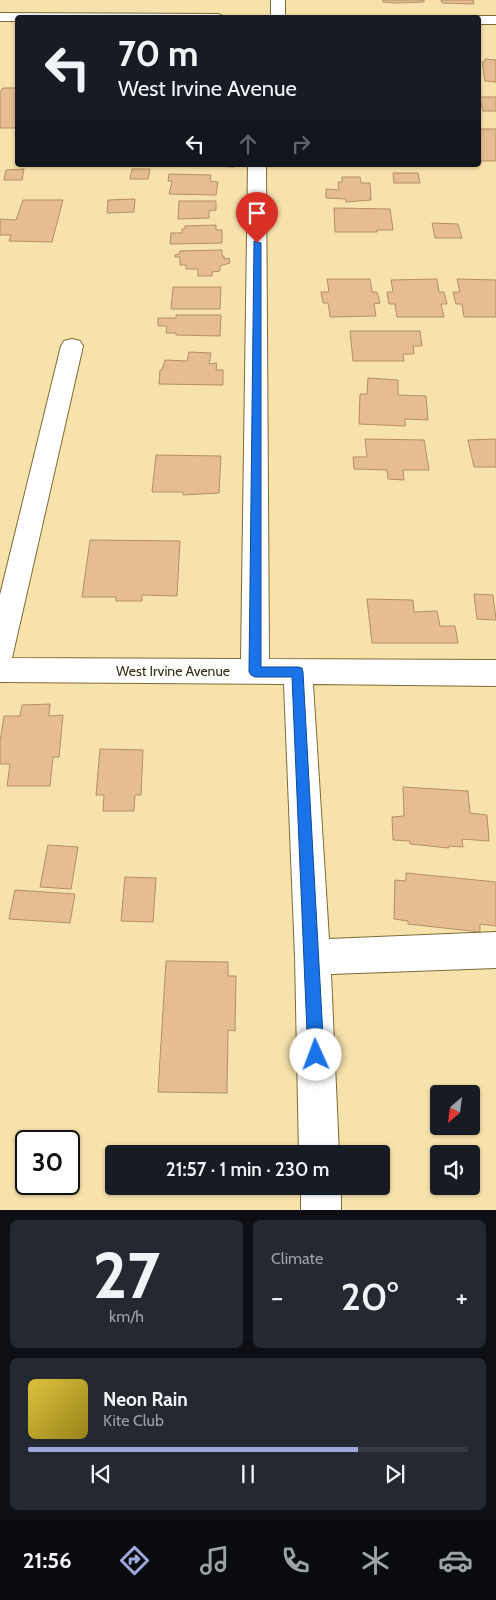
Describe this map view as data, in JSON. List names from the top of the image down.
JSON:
{
  "streets": {
    "street": ["West Irvine Avenue"]
  },
  "north": "bottom left",
  "page": {
    "turn": ["70 m", "West Irvine Avenue"],
    "limit": "30",
    "trip": "21:57 · 1 min · 230 m",
    "tile": [
      ["27", "km/h"],
      "Climate"
    ],
    "heat": ["−", "20°", "+"],
    "song": ["Neon Rain", "Kite Club"],
    "tabs": "21:56"
  }
}
